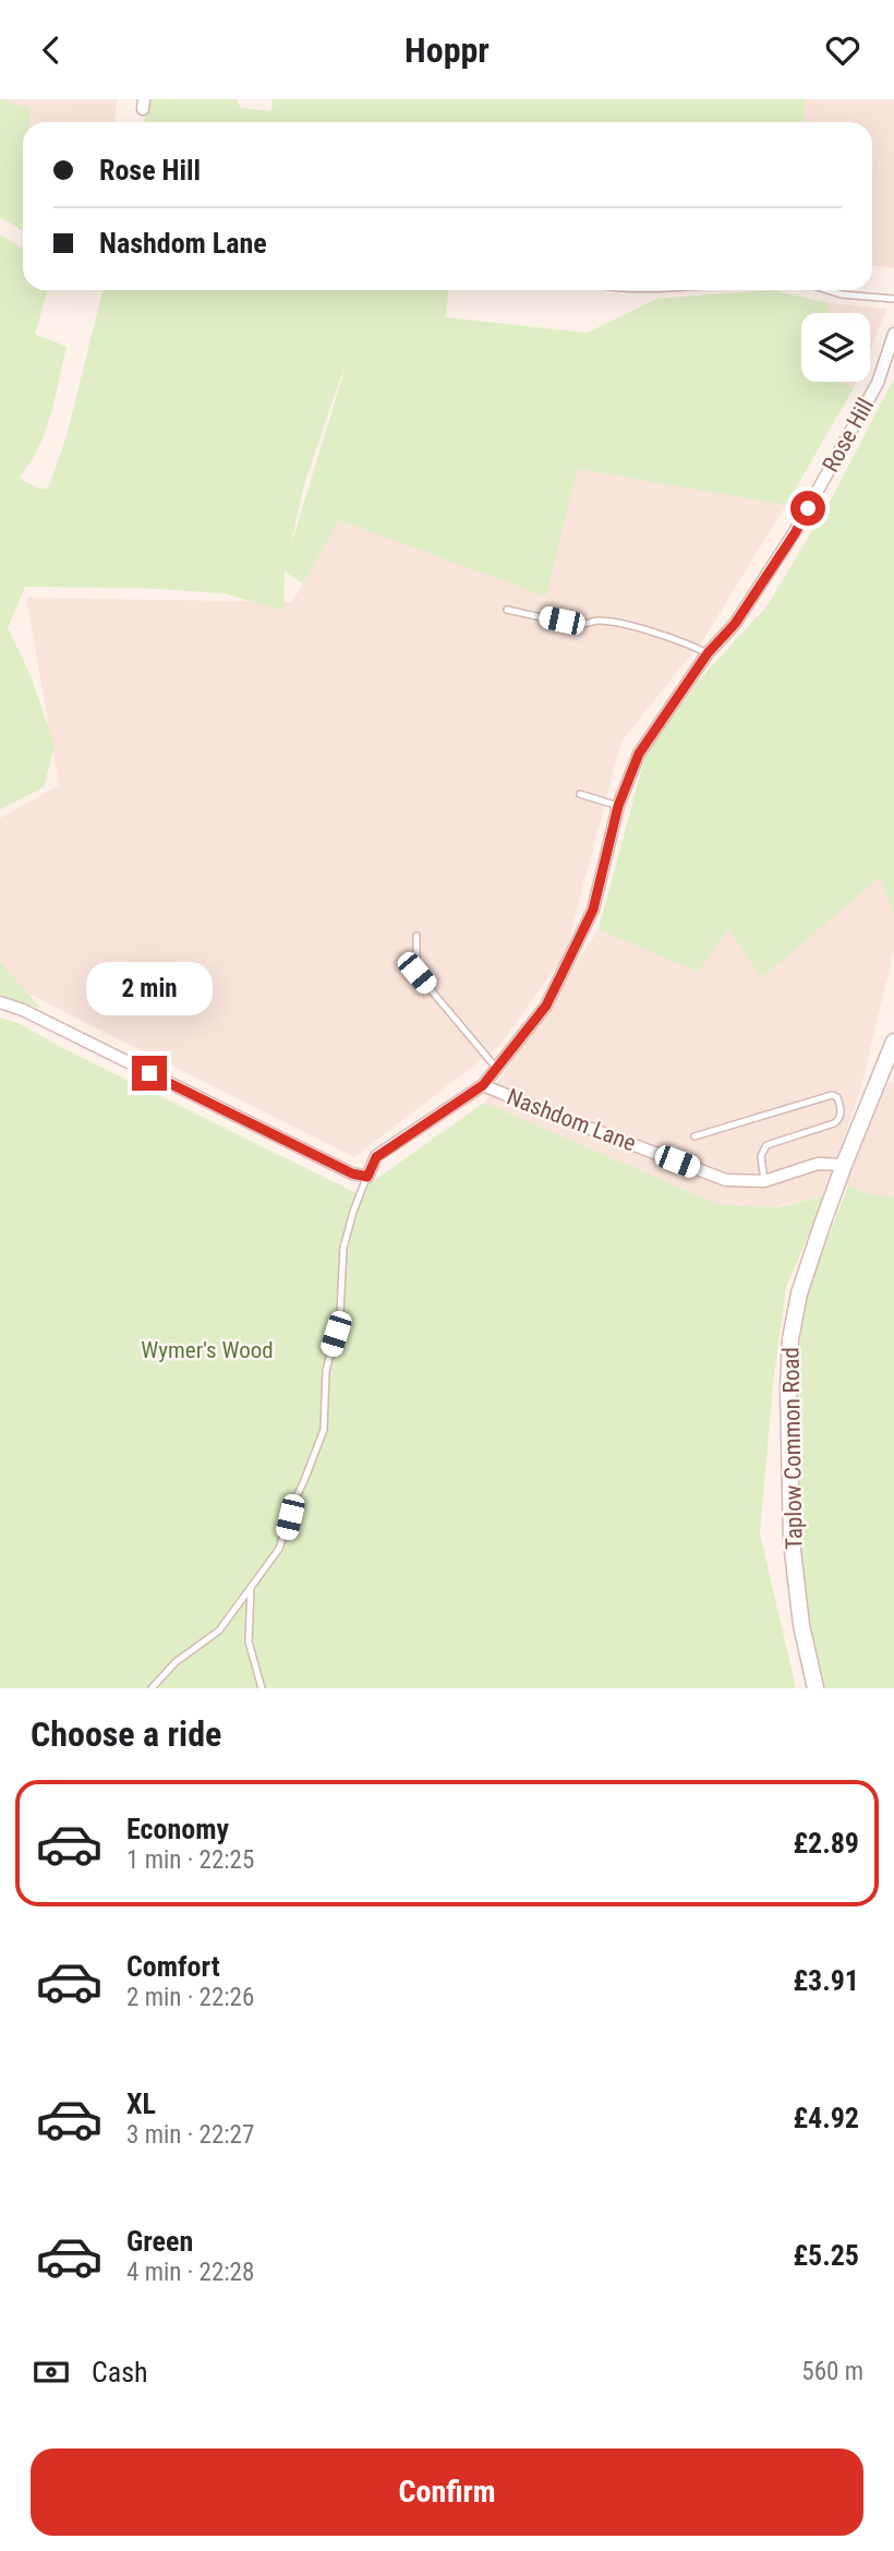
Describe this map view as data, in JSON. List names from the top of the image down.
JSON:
{
  "streets": {
    "street": ["Rose Hill", "Nashdom Lane", "Taplow Common Road"]
  },
  "crossings": [
    ["Rose Hill", "Nashdom Lane"],
    ["Nashdom Lane", "Taplow Common Road"]
  ],
  "parks": ["Wymer's Wood"],
  "page": {
    "header": "Hoppr",
    "banner": ["Rose Hill", "Nashdom Lane"],
    "bubble": "2 min",
    "heading": "Choose a ride",
    "list": [
      {
        "name": "Economy",
        "note": "1 min · 22:25",
        "value": "£2.89"
      },
      {
        "name": "Comfort",
        "note": "2 min · 22:26",
        "value": "£3.91"
      },
      {
        "name": "XL",
        "note": "3 min · 22:27",
        "value": "£4.92"
      },
      {
        "name": "Green",
        "note": "4 min · 22:28",
        "value": "£5.25"
      }
    ],
    "pay": ["Cash", "560 m"],
    "buttons": "Confirm"
  }
}
